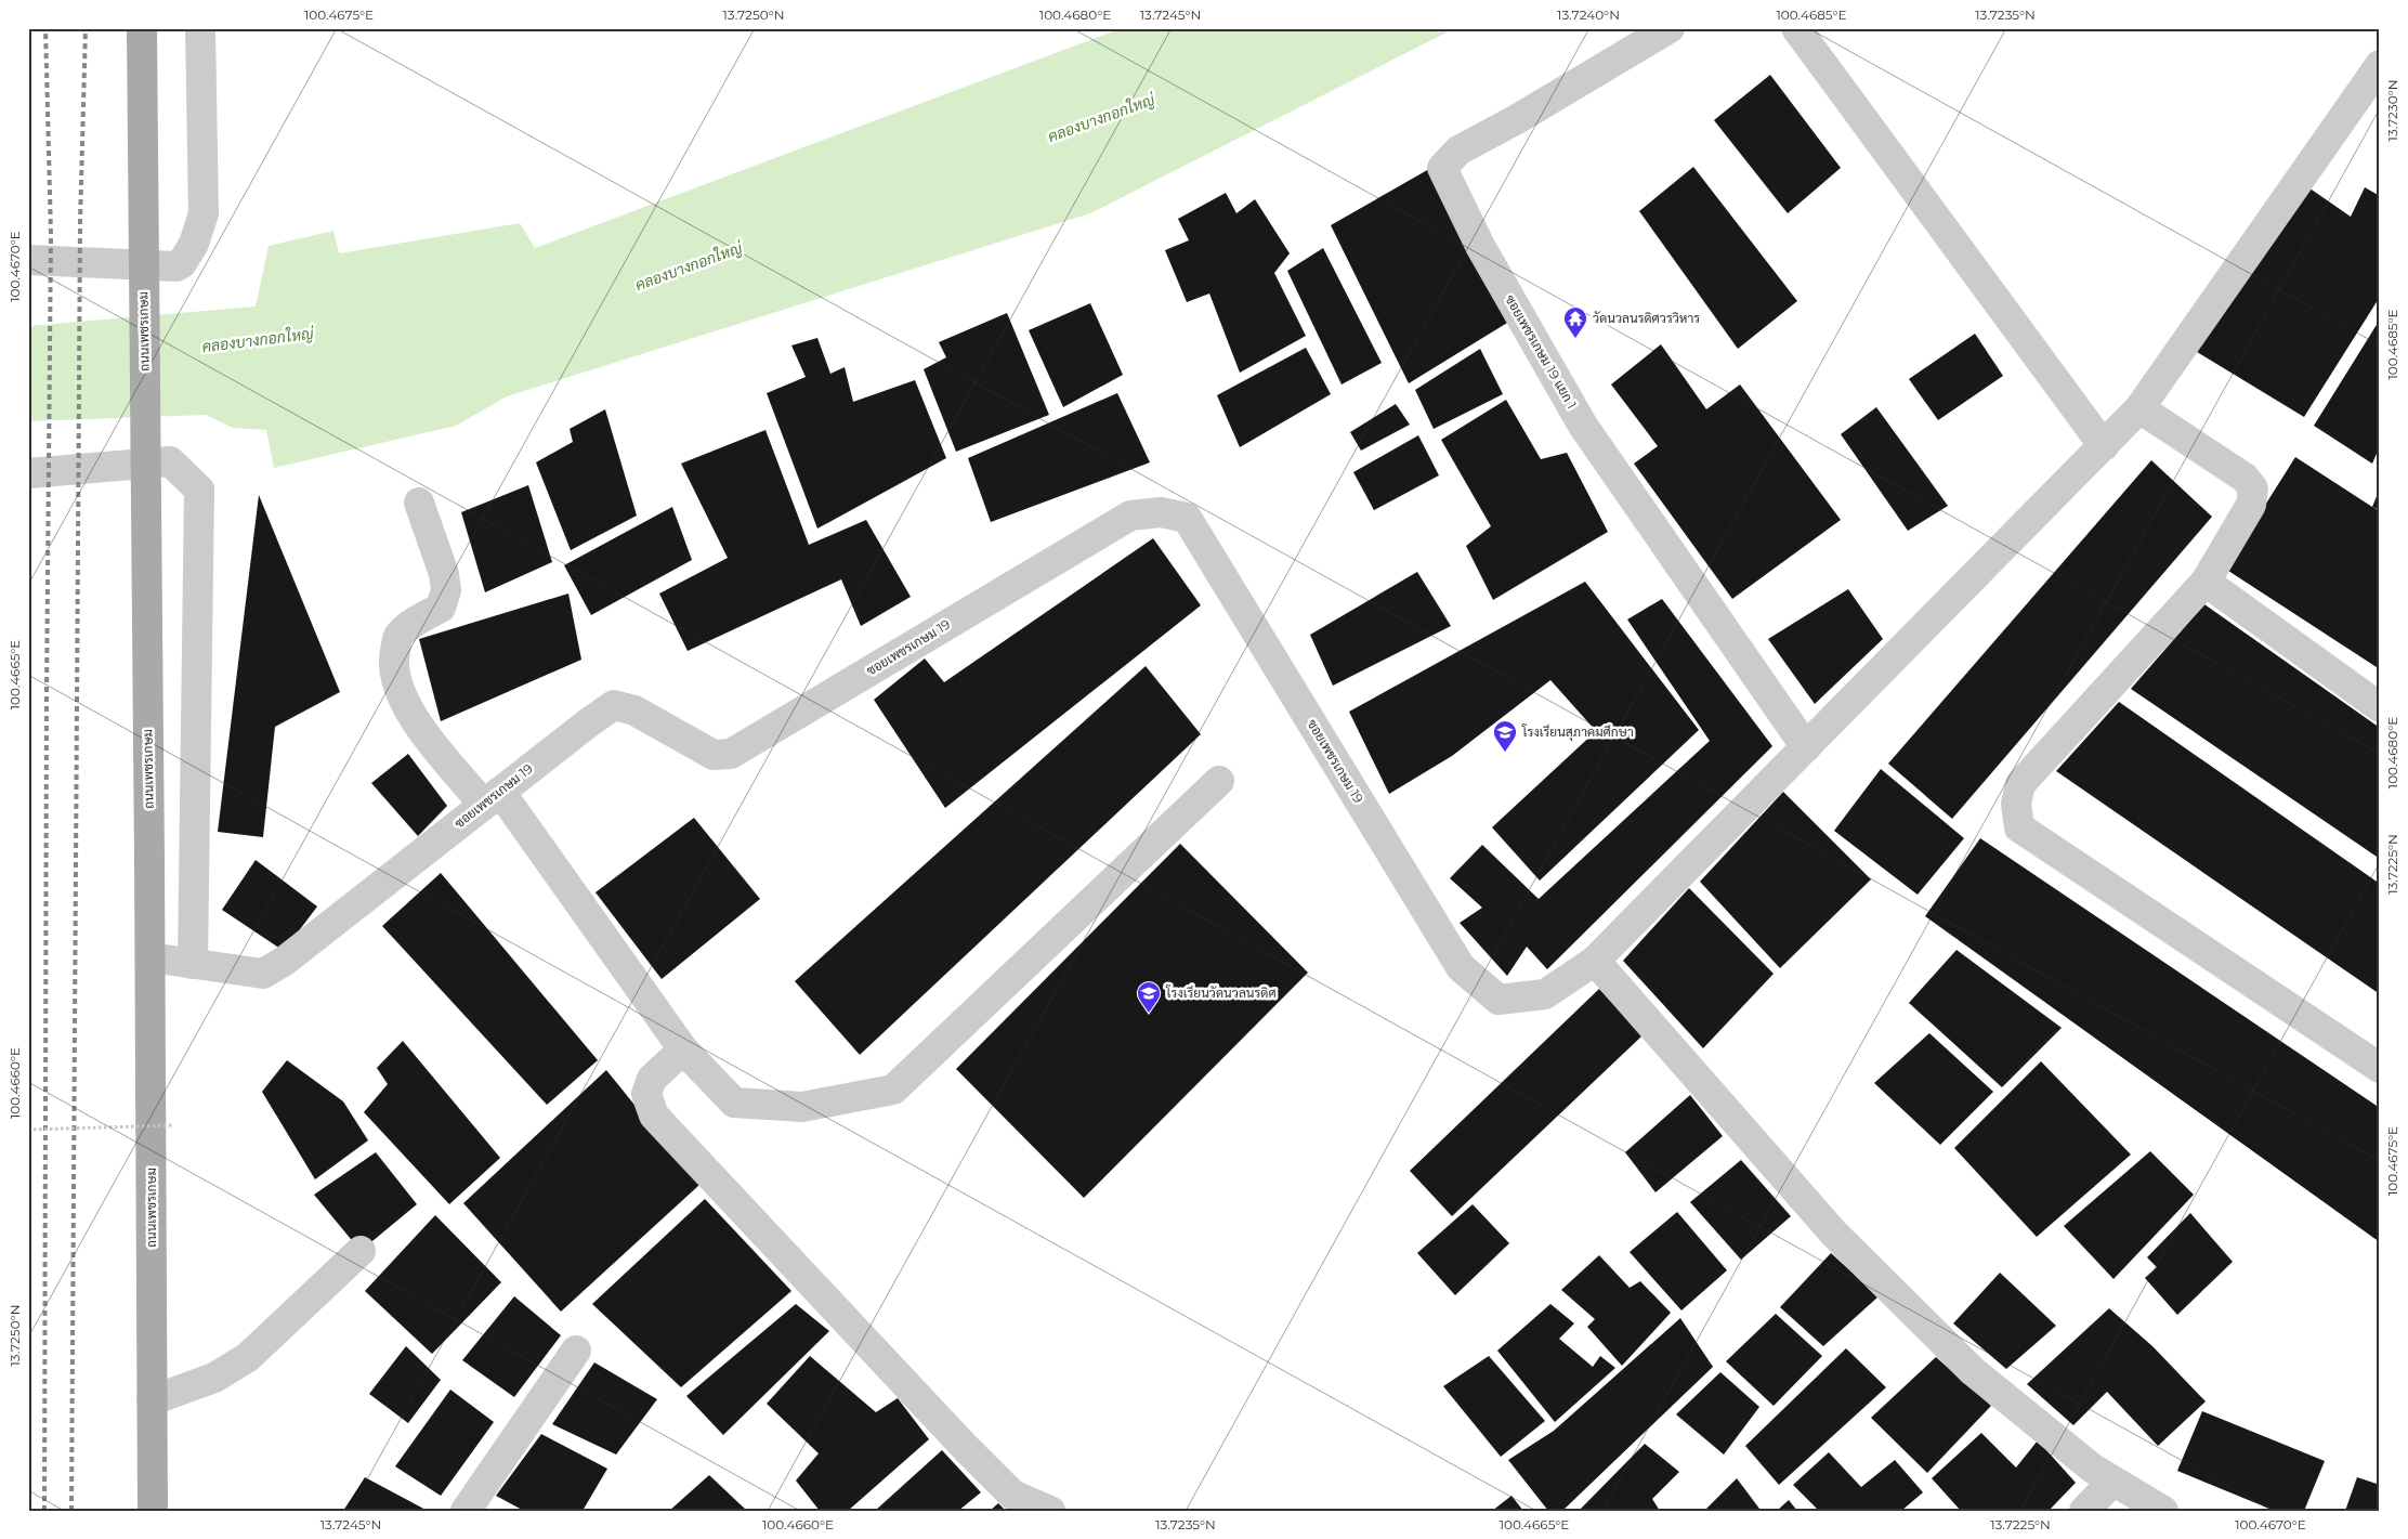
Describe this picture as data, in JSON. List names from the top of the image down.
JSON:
{
  "streets": {
    "main road": ["ถนนเพชรเกษม"],
    "street": ["ซอยเพชรเกษม 19 แยก 1", "ซอยเพชรเกษม 19"]
  },
  "crossings": [
    ["ถนนเพชรเกษม", "ซอยเพชรเกษม 19"]
  ],
  "water": ["คลองบางกอกใหญ่"],
  "places": {
    "temple": ["วัดนวลนรดิศวรวิหาร"],
    "school or university": ["โรงเรียนสุภาคมศึกษา", "โรงเรียนวัดนวลนรดิศ"]
  },
  "coordinates": [
    "100.4675°E",
    "13.7250°N",
    "100.4680°E",
    "13.7245°N",
    "13.7240°N",
    "100.4685°E",
    "13.7235°N",
    "13.7230°N",
    "100.4670°E",
    "100.4665°E",
    "13.7225°N",
    "100.4660°E"
  ]
}
